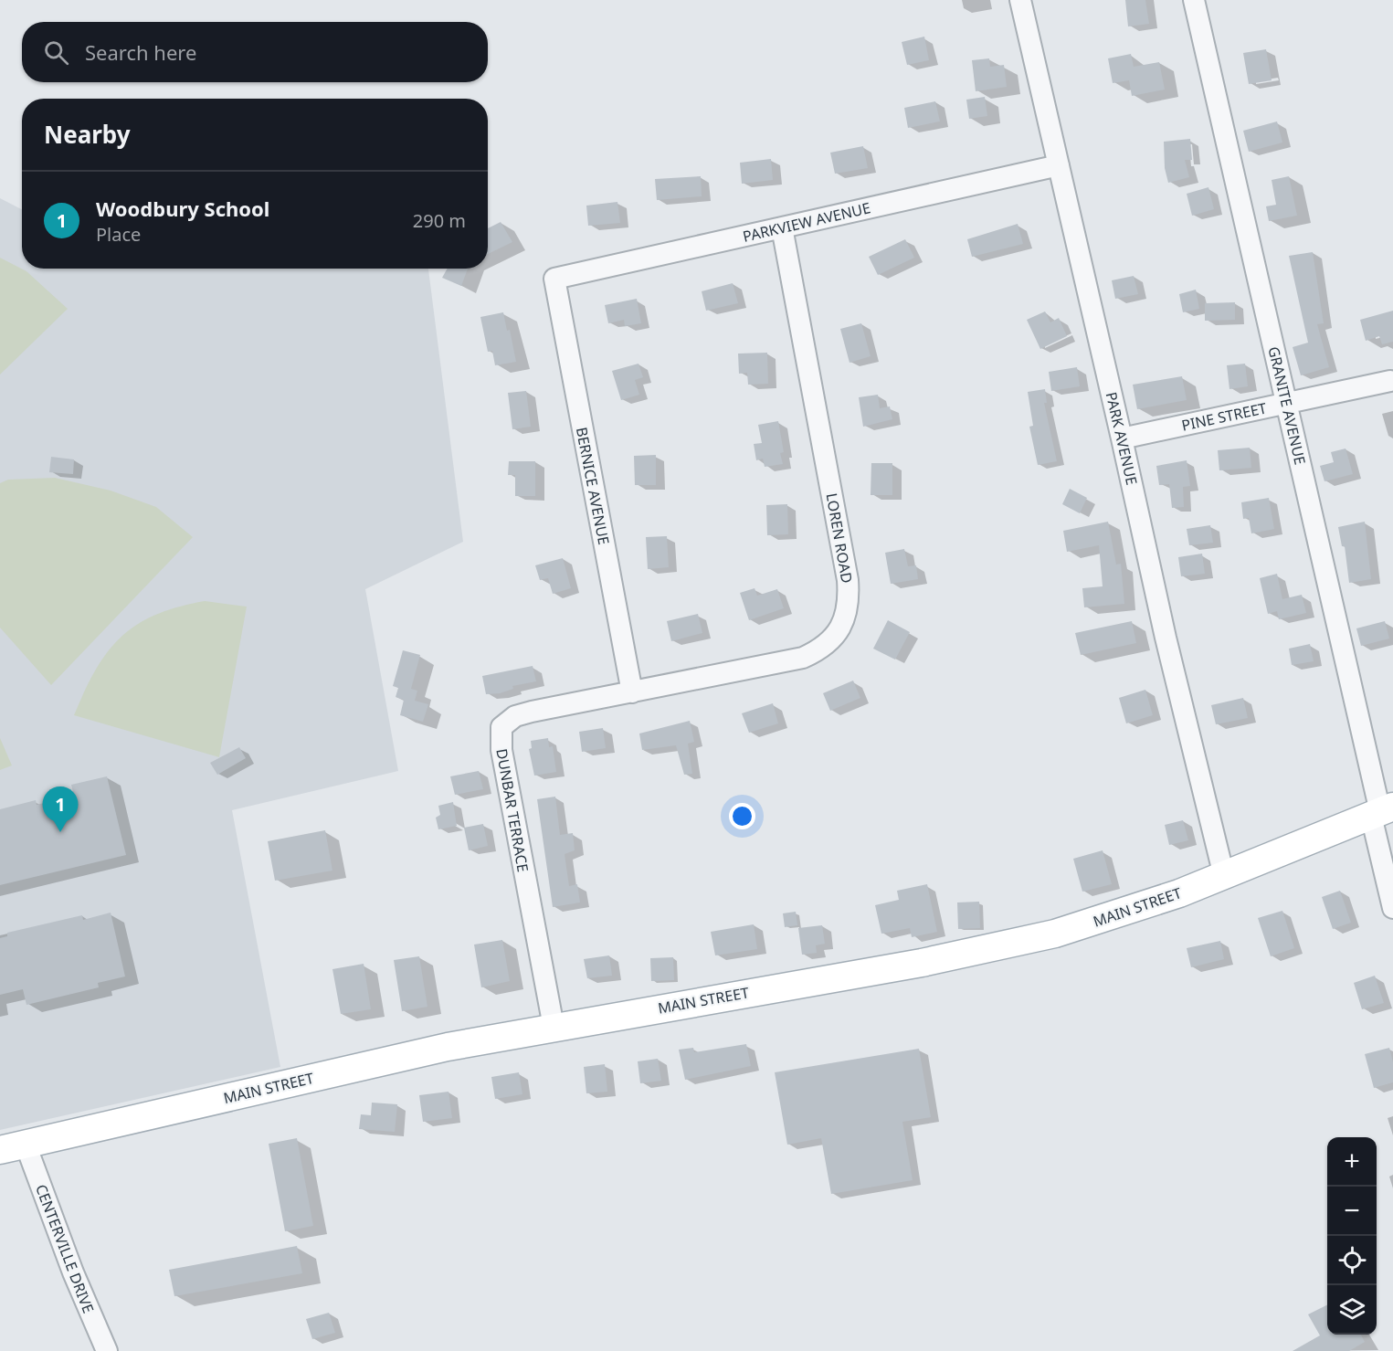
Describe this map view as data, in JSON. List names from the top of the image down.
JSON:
{
  "streets": {
    "main road": ["MAIN STREET"],
    "street": [
      "PARKVIEW AVENUE",
      "GRANITE AVENUE",
      "PINE STREET",
      "PARK AVENUE",
      "BERNICE AVENUE",
      "LOREN ROAD",
      "DUNBAR TERRACE",
      "CENTERVILLE DRIVE"
    ]
  },
  "crossings": [
    ["PARKVIEW AVENUE", "PARK AVENUE"],
    ["PARKVIEW AVENUE", "BERNICE AVENUE"],
    ["PARKVIEW AVENUE", "LOREN ROAD"],
    ["GRANITE AVENUE", "PINE STREET"],
    ["GRANITE AVENUE", "MAIN STREET"],
    ["PINE STREET", "PARK AVENUE"],
    ["PARK AVENUE", "MAIN STREET"],
    ["BERNICE AVENUE", "LOREN ROAD"],
    ["BERNICE AVENUE", "DUNBAR TERRACE"],
    ["LOREN ROAD", "DUNBAR TERRACE"],
    ["DUNBAR TERRACE", "MAIN STREET"],
    ["MAIN STREET", "CENTERVILLE DRIVE"]
  ],
  "page": {
    "search": "Search here",
    "heading": "Nearby",
    "list": [
      {
        "mark": "1",
        "name": "Woodbury School",
        "note": "Place",
        "value": "290 m"
      }
    ],
    "pins": "1",
    "map_buttons": ["+", "−"]
  }
}
